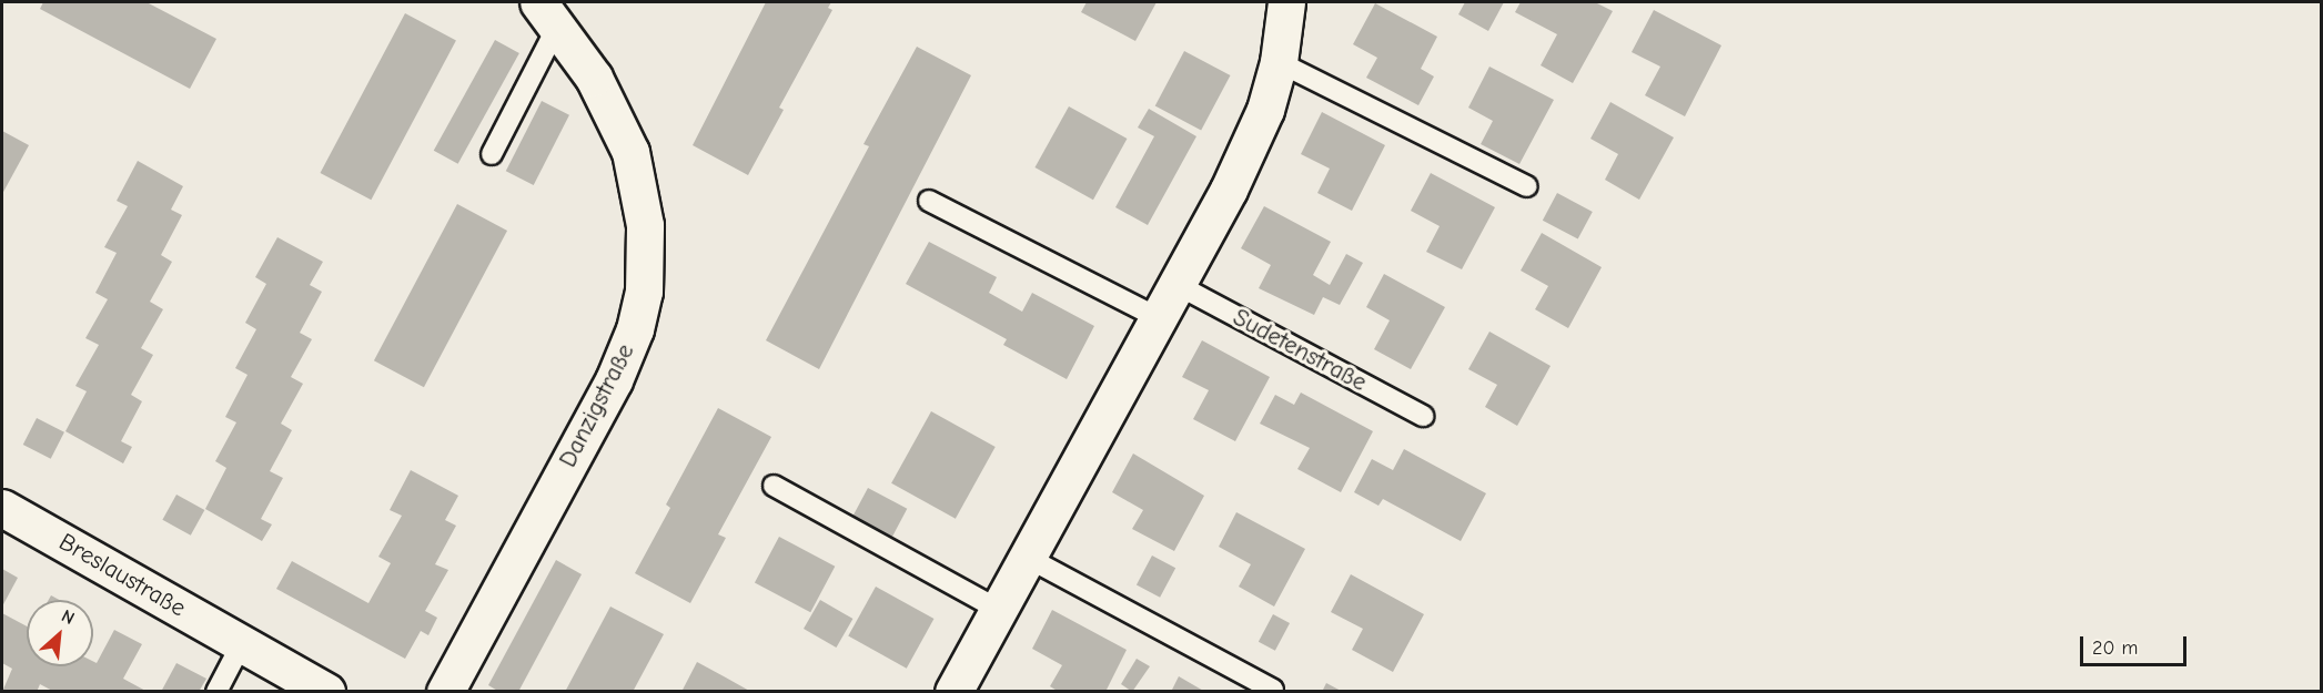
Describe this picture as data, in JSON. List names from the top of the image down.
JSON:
{
  "streets": {
    "street": ["Danzigstraße", "Breslaustraße"],
    "lane": ["Sudetenstraße"]
  },
  "scale_bar": "20 m",
  "north": "top right"
}
